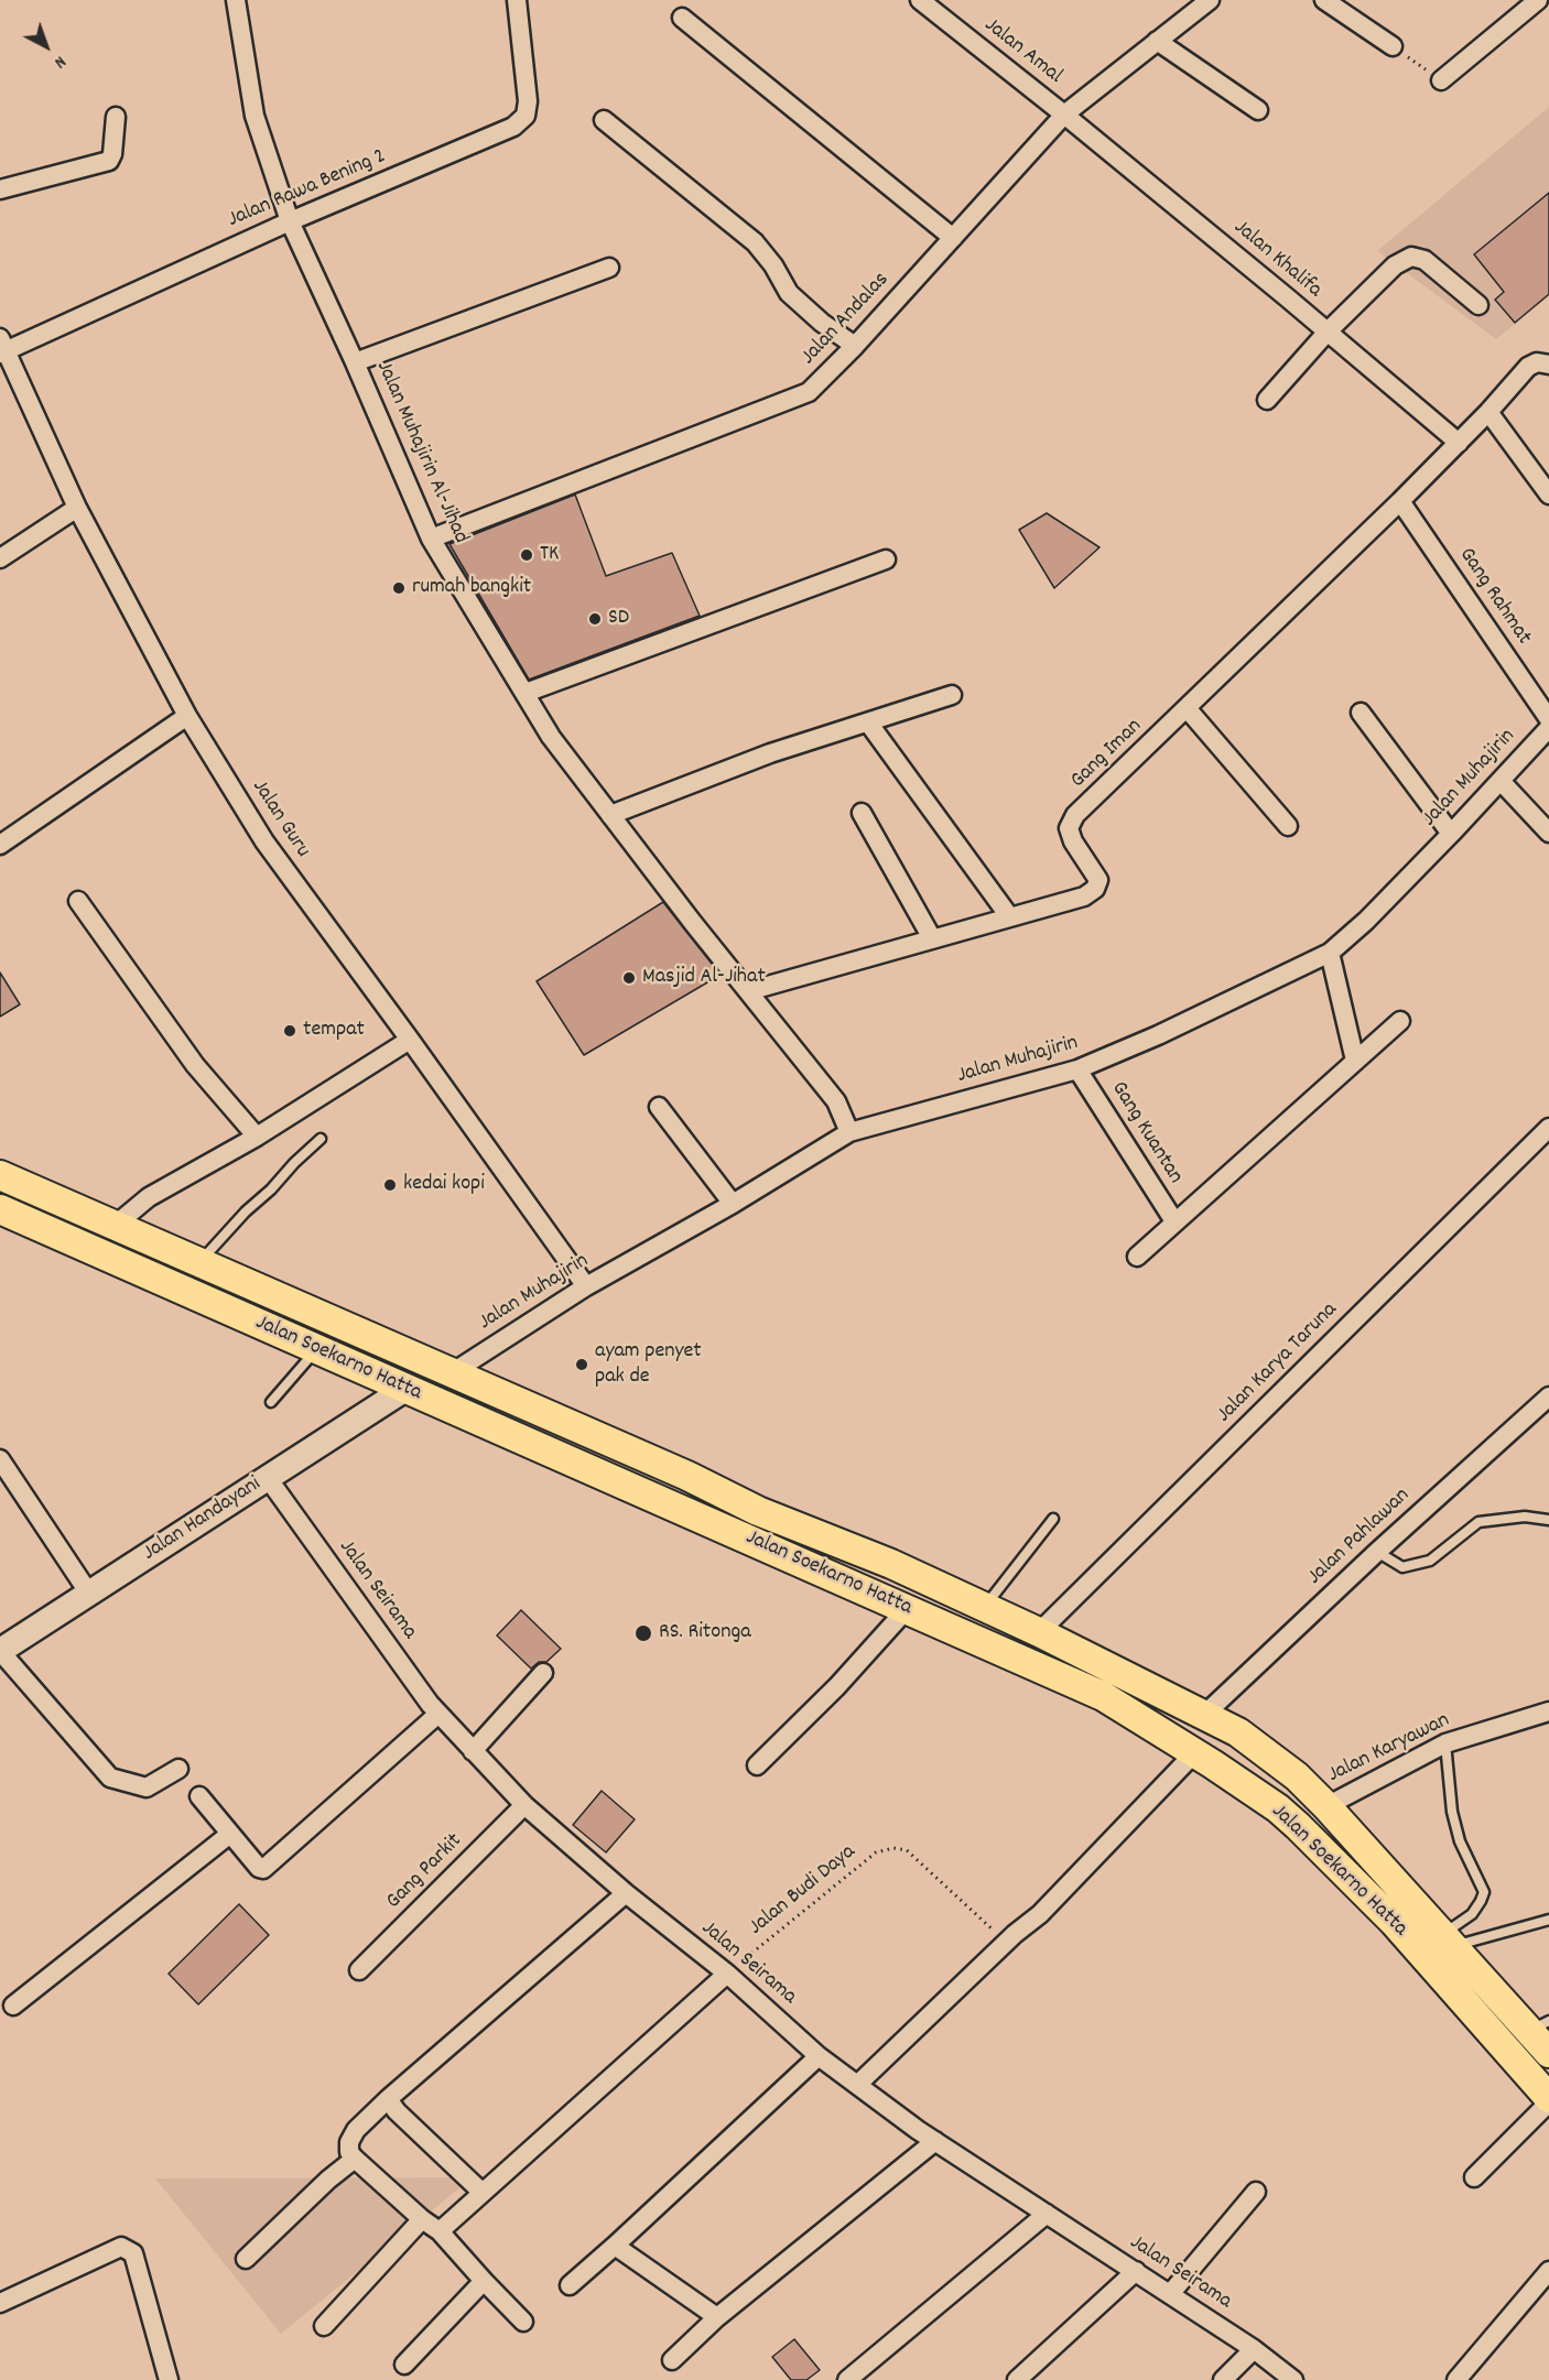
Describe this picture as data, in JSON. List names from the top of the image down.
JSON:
{
  "streets": {
    "main road": ["Jalan Soekarno Hatta"],
    "street": [
      "Jalan Amal",
      "Jalan Rawa Bening 2",
      "Jalan Khalifa",
      "Jalan Andalas",
      "Jalan Muhajirin Al-Jihad",
      "Gang Rahmat",
      "Gang Iman",
      "Jalan Muhajirin",
      "Jalan Guru",
      "Gang Kuantan",
      "Jalan Karya Taruna",
      "Jalan Handayani",
      "Jalan Pahlawan",
      "Jalan Seirama",
      "Jalan Karyawan",
      "Gang Parkit"
    ],
    "path": ["Jalan Budi Daya"]
  },
  "crossings": [
    ["Jalan Amal", "Jalan Khalifa"],
    ["Jalan Amal", "Jalan Andalas"],
    ["Jalan Rawa Bening 2", "Jalan Muhajirin Al-Jihad"],
    ["Jalan Rawa Bening 2", "Jalan Guru"],
    ["Jalan Khalifa", "Jalan Andalas"],
    ["Jalan Khalifa", "Gang Iman"],
    ["Jalan Andalas", "Jalan Muhajirin Al-Jihad"],
    ["Jalan Muhajirin Al-Jihad", "Gang Iman"],
    ["Jalan Muhajirin Al-Jihad", "Jalan Muhajirin"],
    ["Gang Rahmat", "Gang Iman"],
    ["Jalan Muhajirin", "Jalan Guru"],
    ["Jalan Muhajirin", "Gang Kuantan"],
    ["Jalan Muhajirin", "Jalan Soekarno Hatta"],
    ["Jalan Soekarno Hatta", "Jalan Karya Taruna"],
    ["Jalan Soekarno Hatta", "Jalan Handayani"],
    ["Jalan Soekarno Hatta", "Jalan Pahlawan"],
    ["Jalan Soekarno Hatta", "Jalan Karyawan"],
    ["Jalan Handayani", "Jalan Seirama"],
    ["Jalan Seirama", "Gang Parkit"],
    ["Jalan Seirama", "Jalan Budi Daya"]
  ],
  "places": [
    "TK",
    "rumah bangkit",
    "SD",
    "Masjid Al-Jihat",
    "tempat",
    "kedai kopi",
    "ayam penyet pak de",
    "RS. Ritonga"
  ],
  "north": "bottom right"
}
